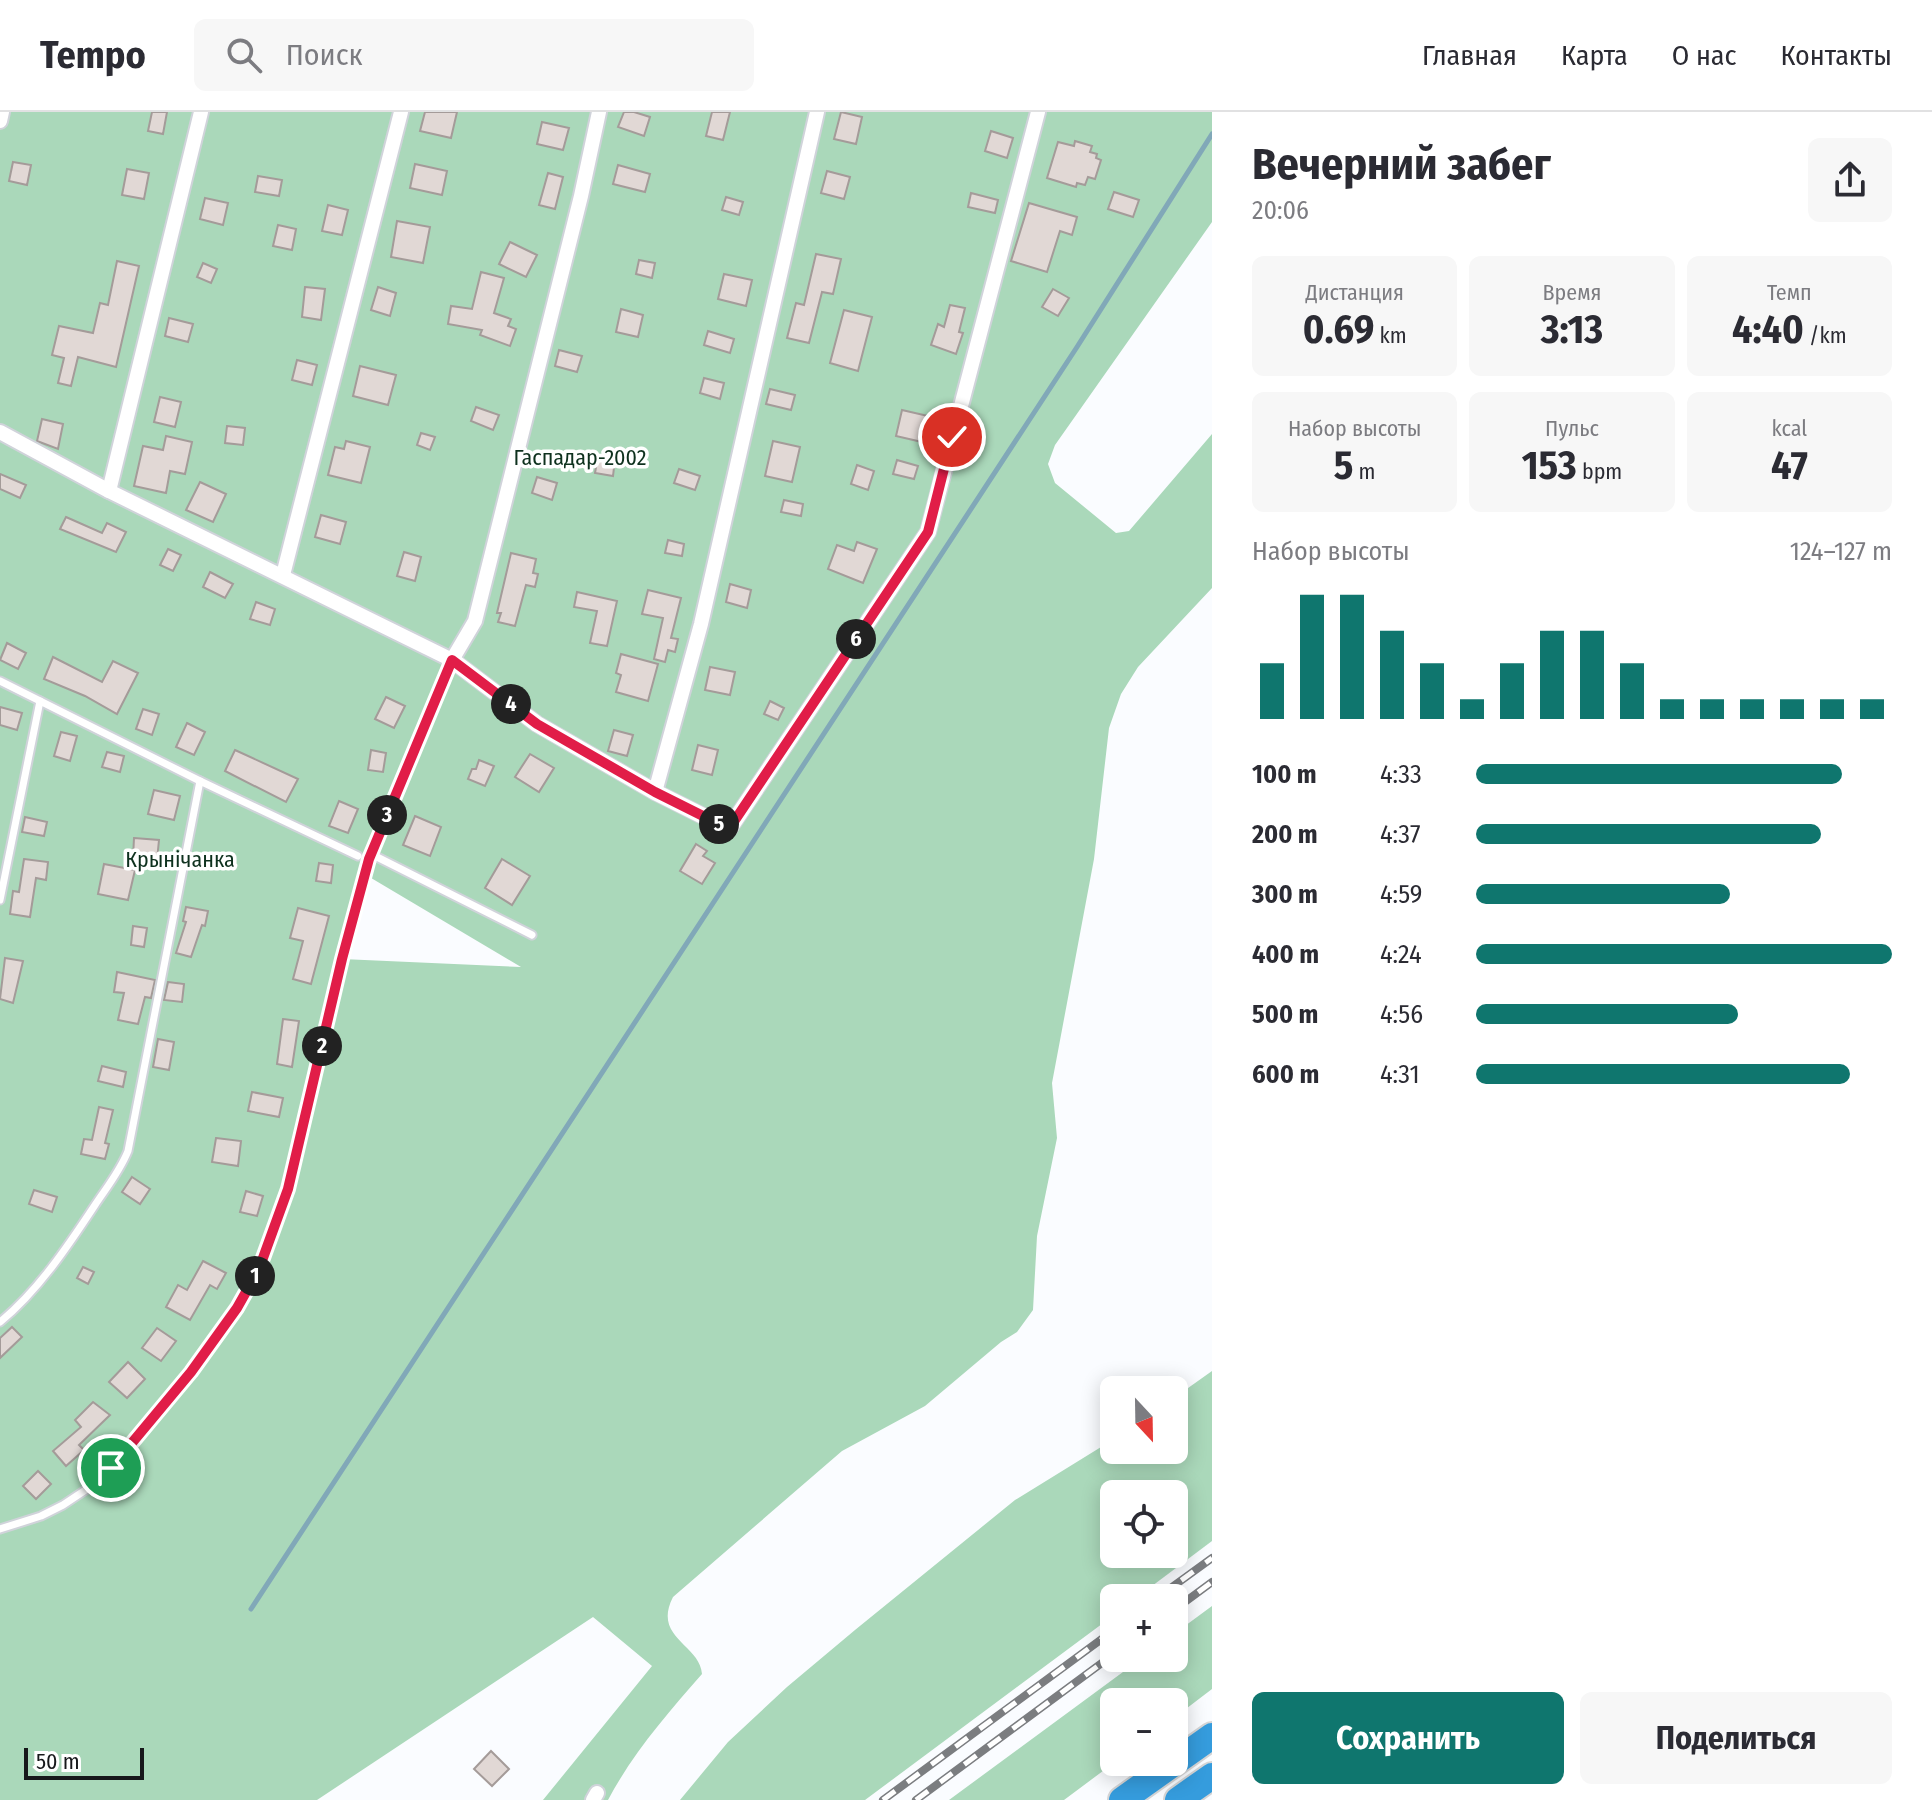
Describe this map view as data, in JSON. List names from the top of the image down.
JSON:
{
  "parks": ["Гаспадар-2002", "Крынічанка"],
  "scale_bar": "50 m",
  "north": "bottom",
  "page": {
    "header": "Tempo",
    "search": "Поиск",
    "nav": [
      "Главная",
      "Карта",
      "О нас",
      "Контакты"
    ],
    "heading": ["Вечерний забег", "20:06"],
    "stats": [
      ["Дистанция", "0.69 km"],
      ["Время", "3:13"],
      ["Темп", "4:40 /km"],
      ["Набор высоты", "5 m"],
      ["Пульс", "153 bpm"],
      ["kcal", "47"]
    ],
    "chart": ["Набор высоты", "124–127 m"],
    "pins": [
      "6",
      "4",
      "3",
      "5",
      "2",
      "1"
    ],
    "list": [
      {
        "name": "100 m",
        "note": "4:33"
      },
      {
        "name": "200 m",
        "note": "4:37"
      },
      {
        "name": "300 m",
        "note": "4:59"
      },
      {
        "name": "400 m",
        "note": "4:24"
      },
      {
        "name": "500 m",
        "note": "4:56"
      },
      {
        "name": "600 m",
        "note": "4:31"
      }
    ],
    "map_buttons": ["+", "−"],
    "buttons": ["Сохранить", "Поделиться"],
    "scale": "50 m"
  }
}
